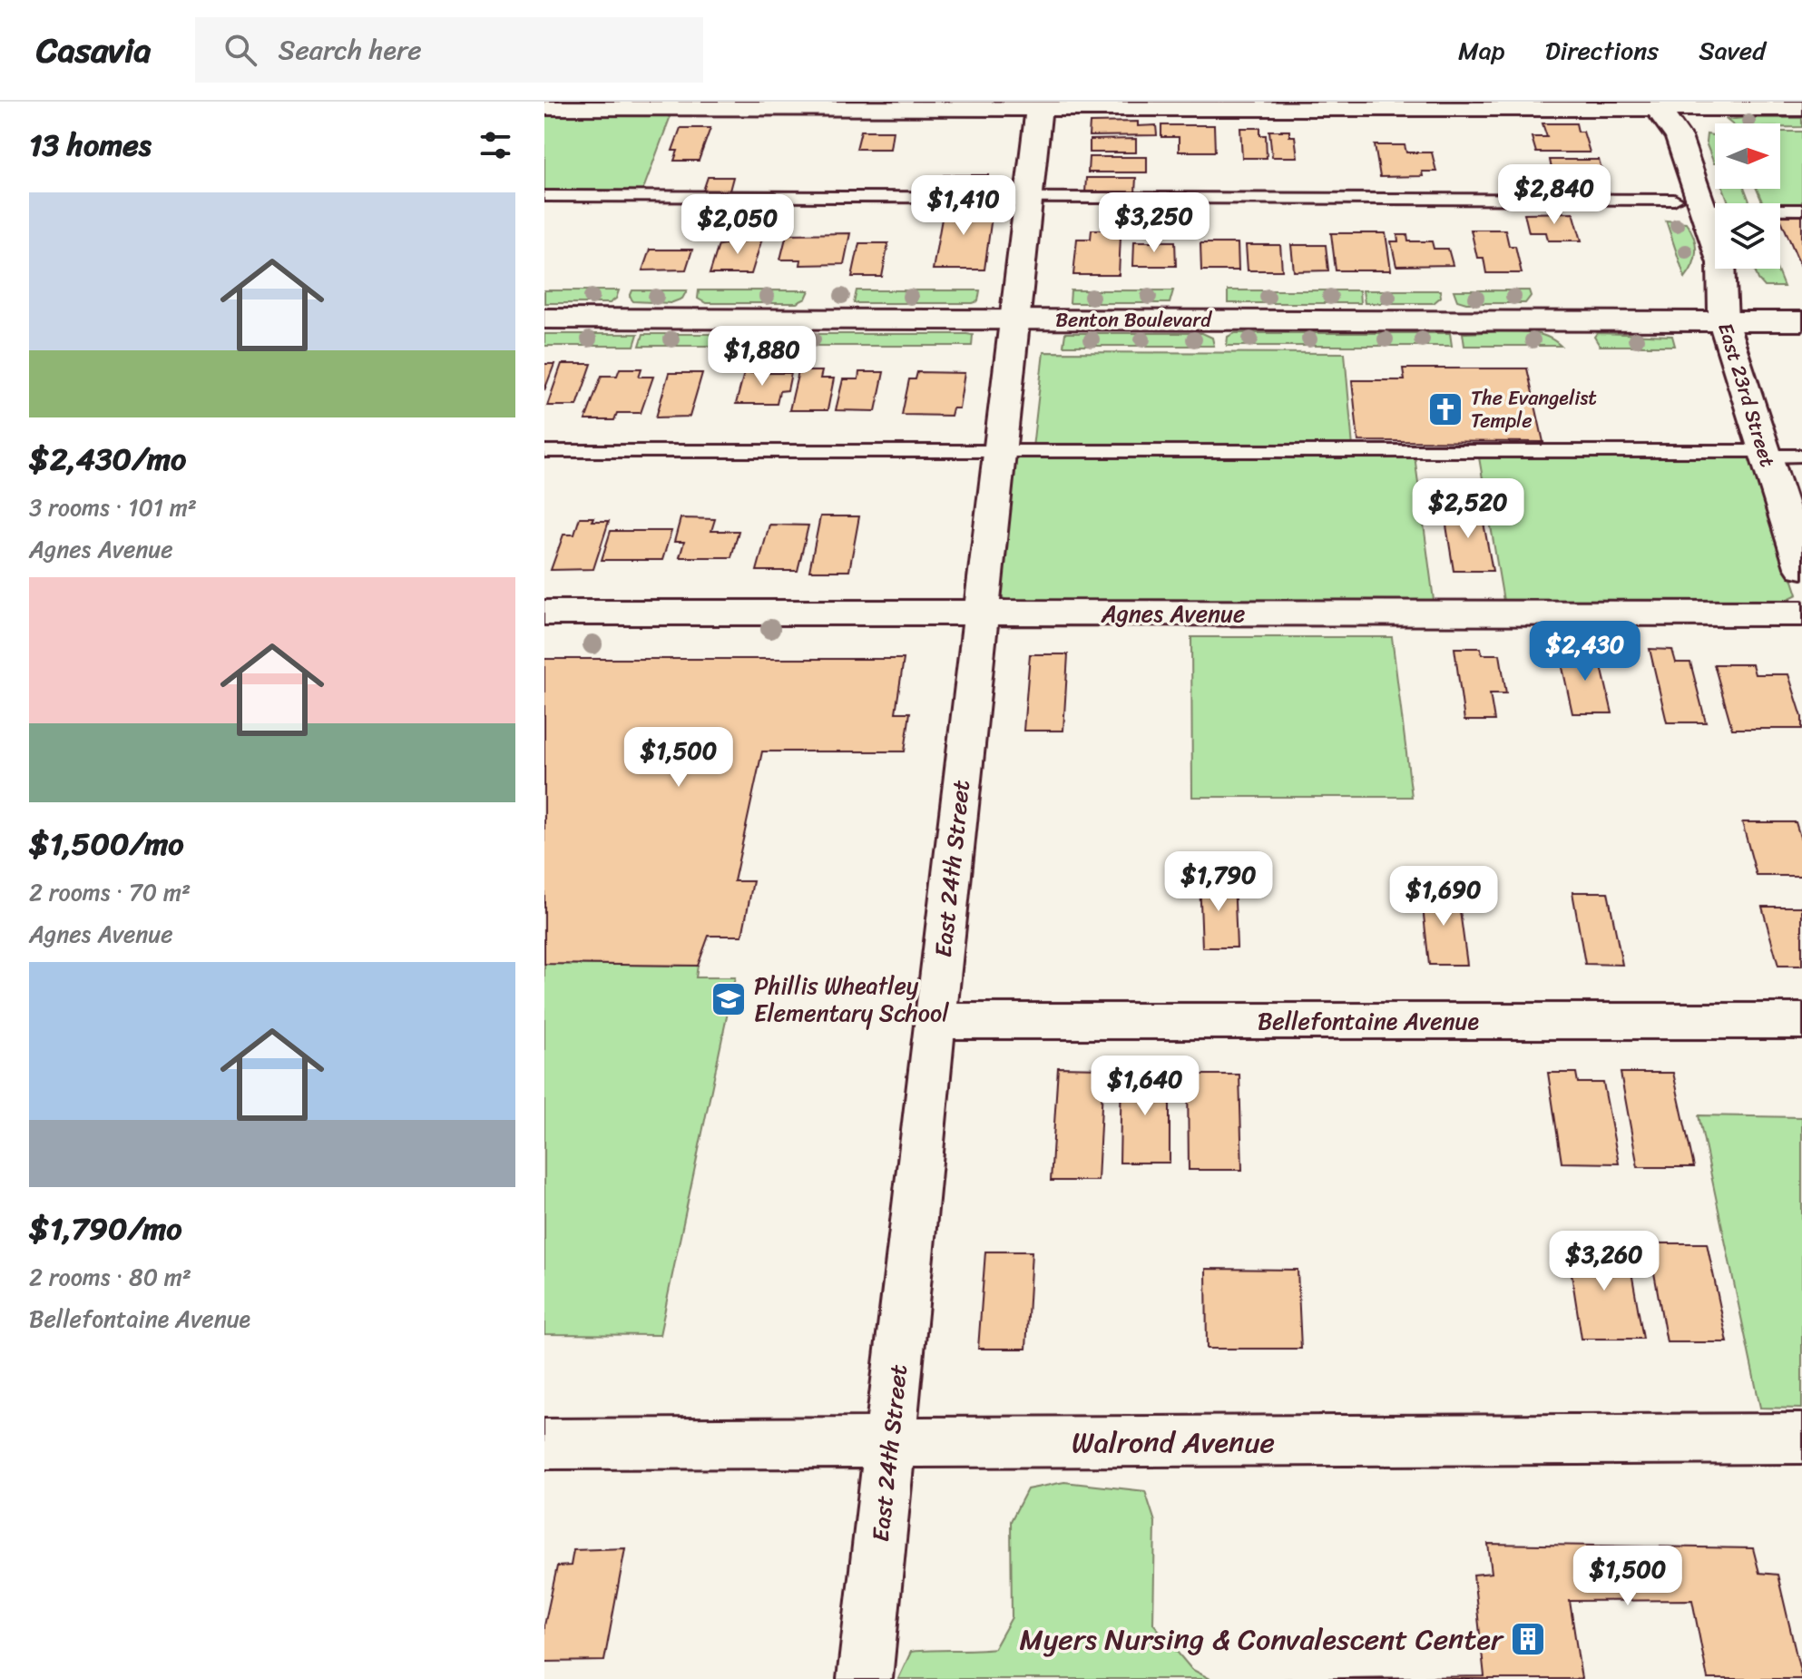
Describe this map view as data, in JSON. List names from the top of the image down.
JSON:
{
  "streets": {
    "street": [
      "Benton Boulevard",
      "East 23rd Street",
      "Agnes Avenue",
      "East 24th Street",
      "Bellefontaine Avenue",
      "Walrond Avenue"
    ]
  },
  "crossings": [
    ["Benton Boulevard", "East 23rd Street"],
    ["Benton Boulevard", "East 24th Street"],
    ["Agnes Avenue", "East 24th Street"],
    ["East 24th Street", "Bellefontaine Avenue"],
    ["East 24th Street", "Walrond Avenue"]
  ],
  "places": {
    "church": ["The Evangelist Temple"],
    "school or university": ["Phillis Wheatley Elementary School"],
    "building": ["Myers Nursing & Convalescent Center"]
  },
  "north": "right",
  "page": {
    "header": "Casavia",
    "search": "Search here",
    "nav": ["Map", "Directions", "Saved"],
    "heading": "13 homes",
    "price": [
      "$2,840",
      "$1,410",
      "$3,250",
      "$2,050",
      "$1,880",
      "$2,520",
      "$2,430",
      "$1,500",
      "$1,790",
      "$1,690",
      "$1,640",
      "$3,260",
      "$1,500"
    ],
    "list": [
      {
        "name": "$2,430/mo",
        "note": "3 rooms · 101 m² · Agnes Avenue"
      },
      {
        "name": "$1,500/mo",
        "note": "2 rooms · 70 m² · Agnes Avenue"
      },
      {
        "name": "$1,790/mo",
        "note": "2 rooms · 80 m² · Bellefontaine Avenue"
      }
    ]
  }
}
